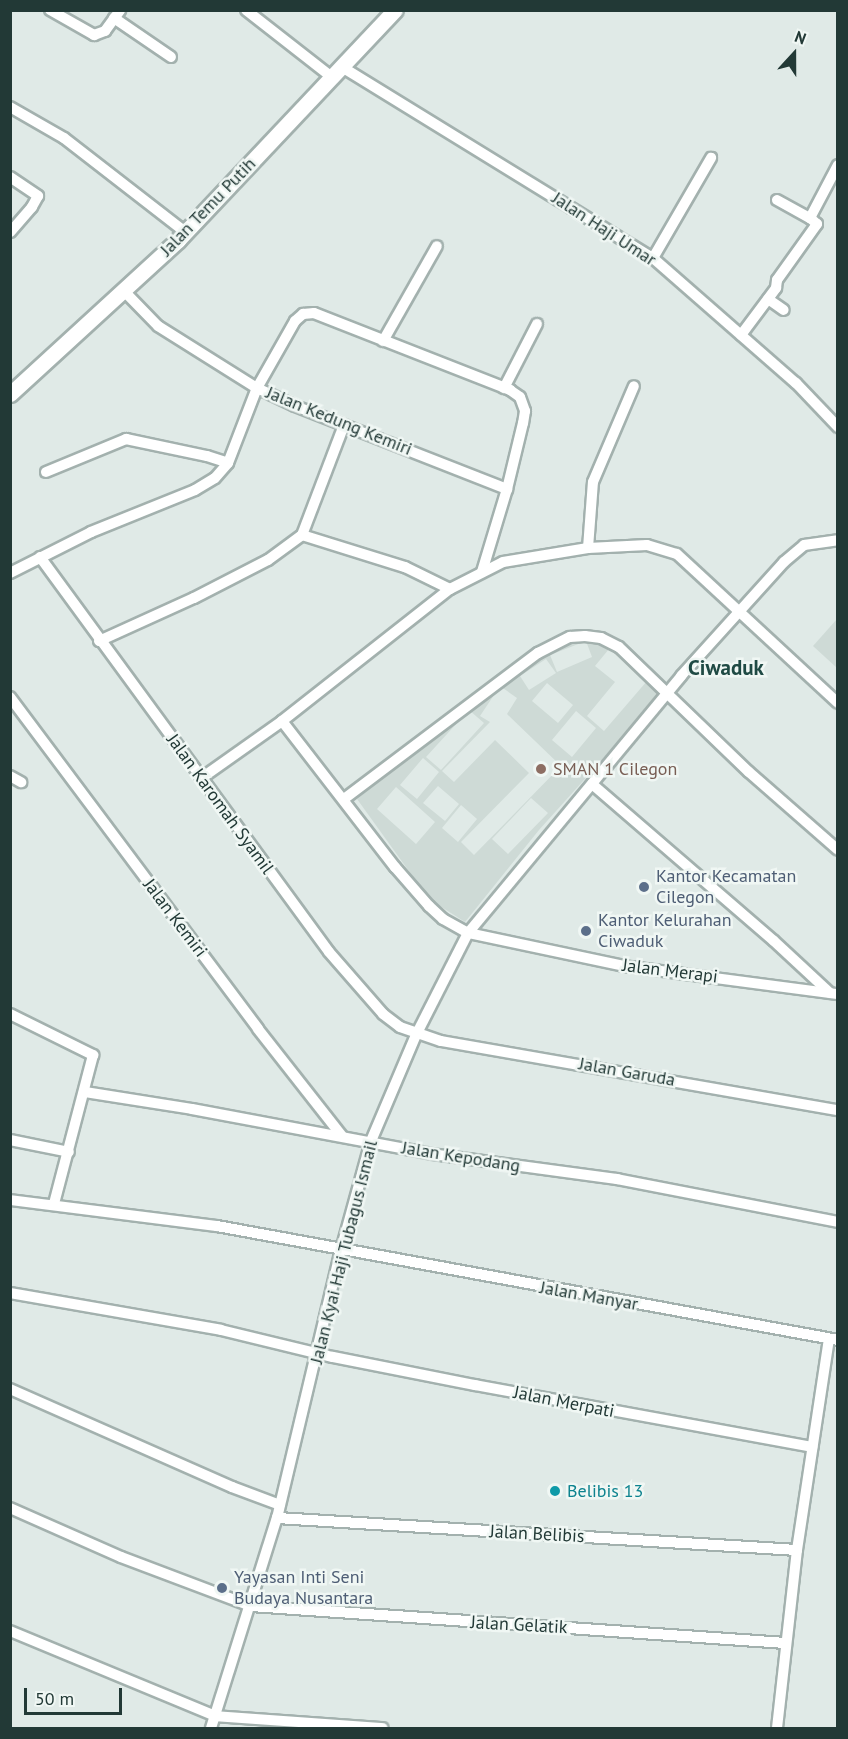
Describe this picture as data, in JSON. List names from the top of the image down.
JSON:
{
  "streets": {
    "street": [
      "Jalan Temu Putih",
      "Jalan Haji Umar",
      "Jalan Kedung Kemiri",
      "Jalan Karomah Syamil",
      "Jalan Kemiri",
      "Jalan Merapi",
      "Jalan Garuda",
      "Jalan Kepodang",
      "Jalan Kyai Haji Tubagus Ismail",
      "Jalan Manyar",
      "Jalan Merpati",
      "Jalan Belibis",
      "Jalan Gelatik"
    ]
  },
  "crossings": [
    ["Jalan Temu Putih", "Jalan Haji Umar"],
    ["Jalan Temu Putih", "Jalan Kedung Kemiri"],
    ["Jalan Karomah Syamil", "Jalan Garuda"],
    ["Jalan Karomah Syamil", "Jalan Kyai Haji Tubagus Ismail"],
    ["Jalan Kemiri", "Jalan Kepodang"],
    ["Jalan Merapi", "Jalan Kyai Haji Tubagus Ismail"],
    ["Jalan Garuda", "Jalan Kyai Haji Tubagus Ismail"],
    ["Jalan Kepodang", "Jalan Kyai Haji Tubagus Ismail"],
    ["Jalan Kyai Haji Tubagus Ismail", "Jalan Manyar"],
    ["Jalan Kyai Haji Tubagus Ismail", "Jalan Merpati"],
    ["Jalan Kyai Haji Tubagus Ismail", "Jalan Belibis"],
    ["Jalan Kyai Haji Tubagus Ismail", "Jalan Gelatik"]
  ],
  "districts": ["Ciwaduk"],
  "places": [
    "SMAN 1 Cilegon",
    "Kantor Kecamatan Cilegon",
    "Kantor Kelurahan Ciwaduk",
    "Belibis 13",
    "Yayasan Inti Seni Budaya Nusantara"
  ],
  "scale_bar": "50 m",
  "north": "top"
}
